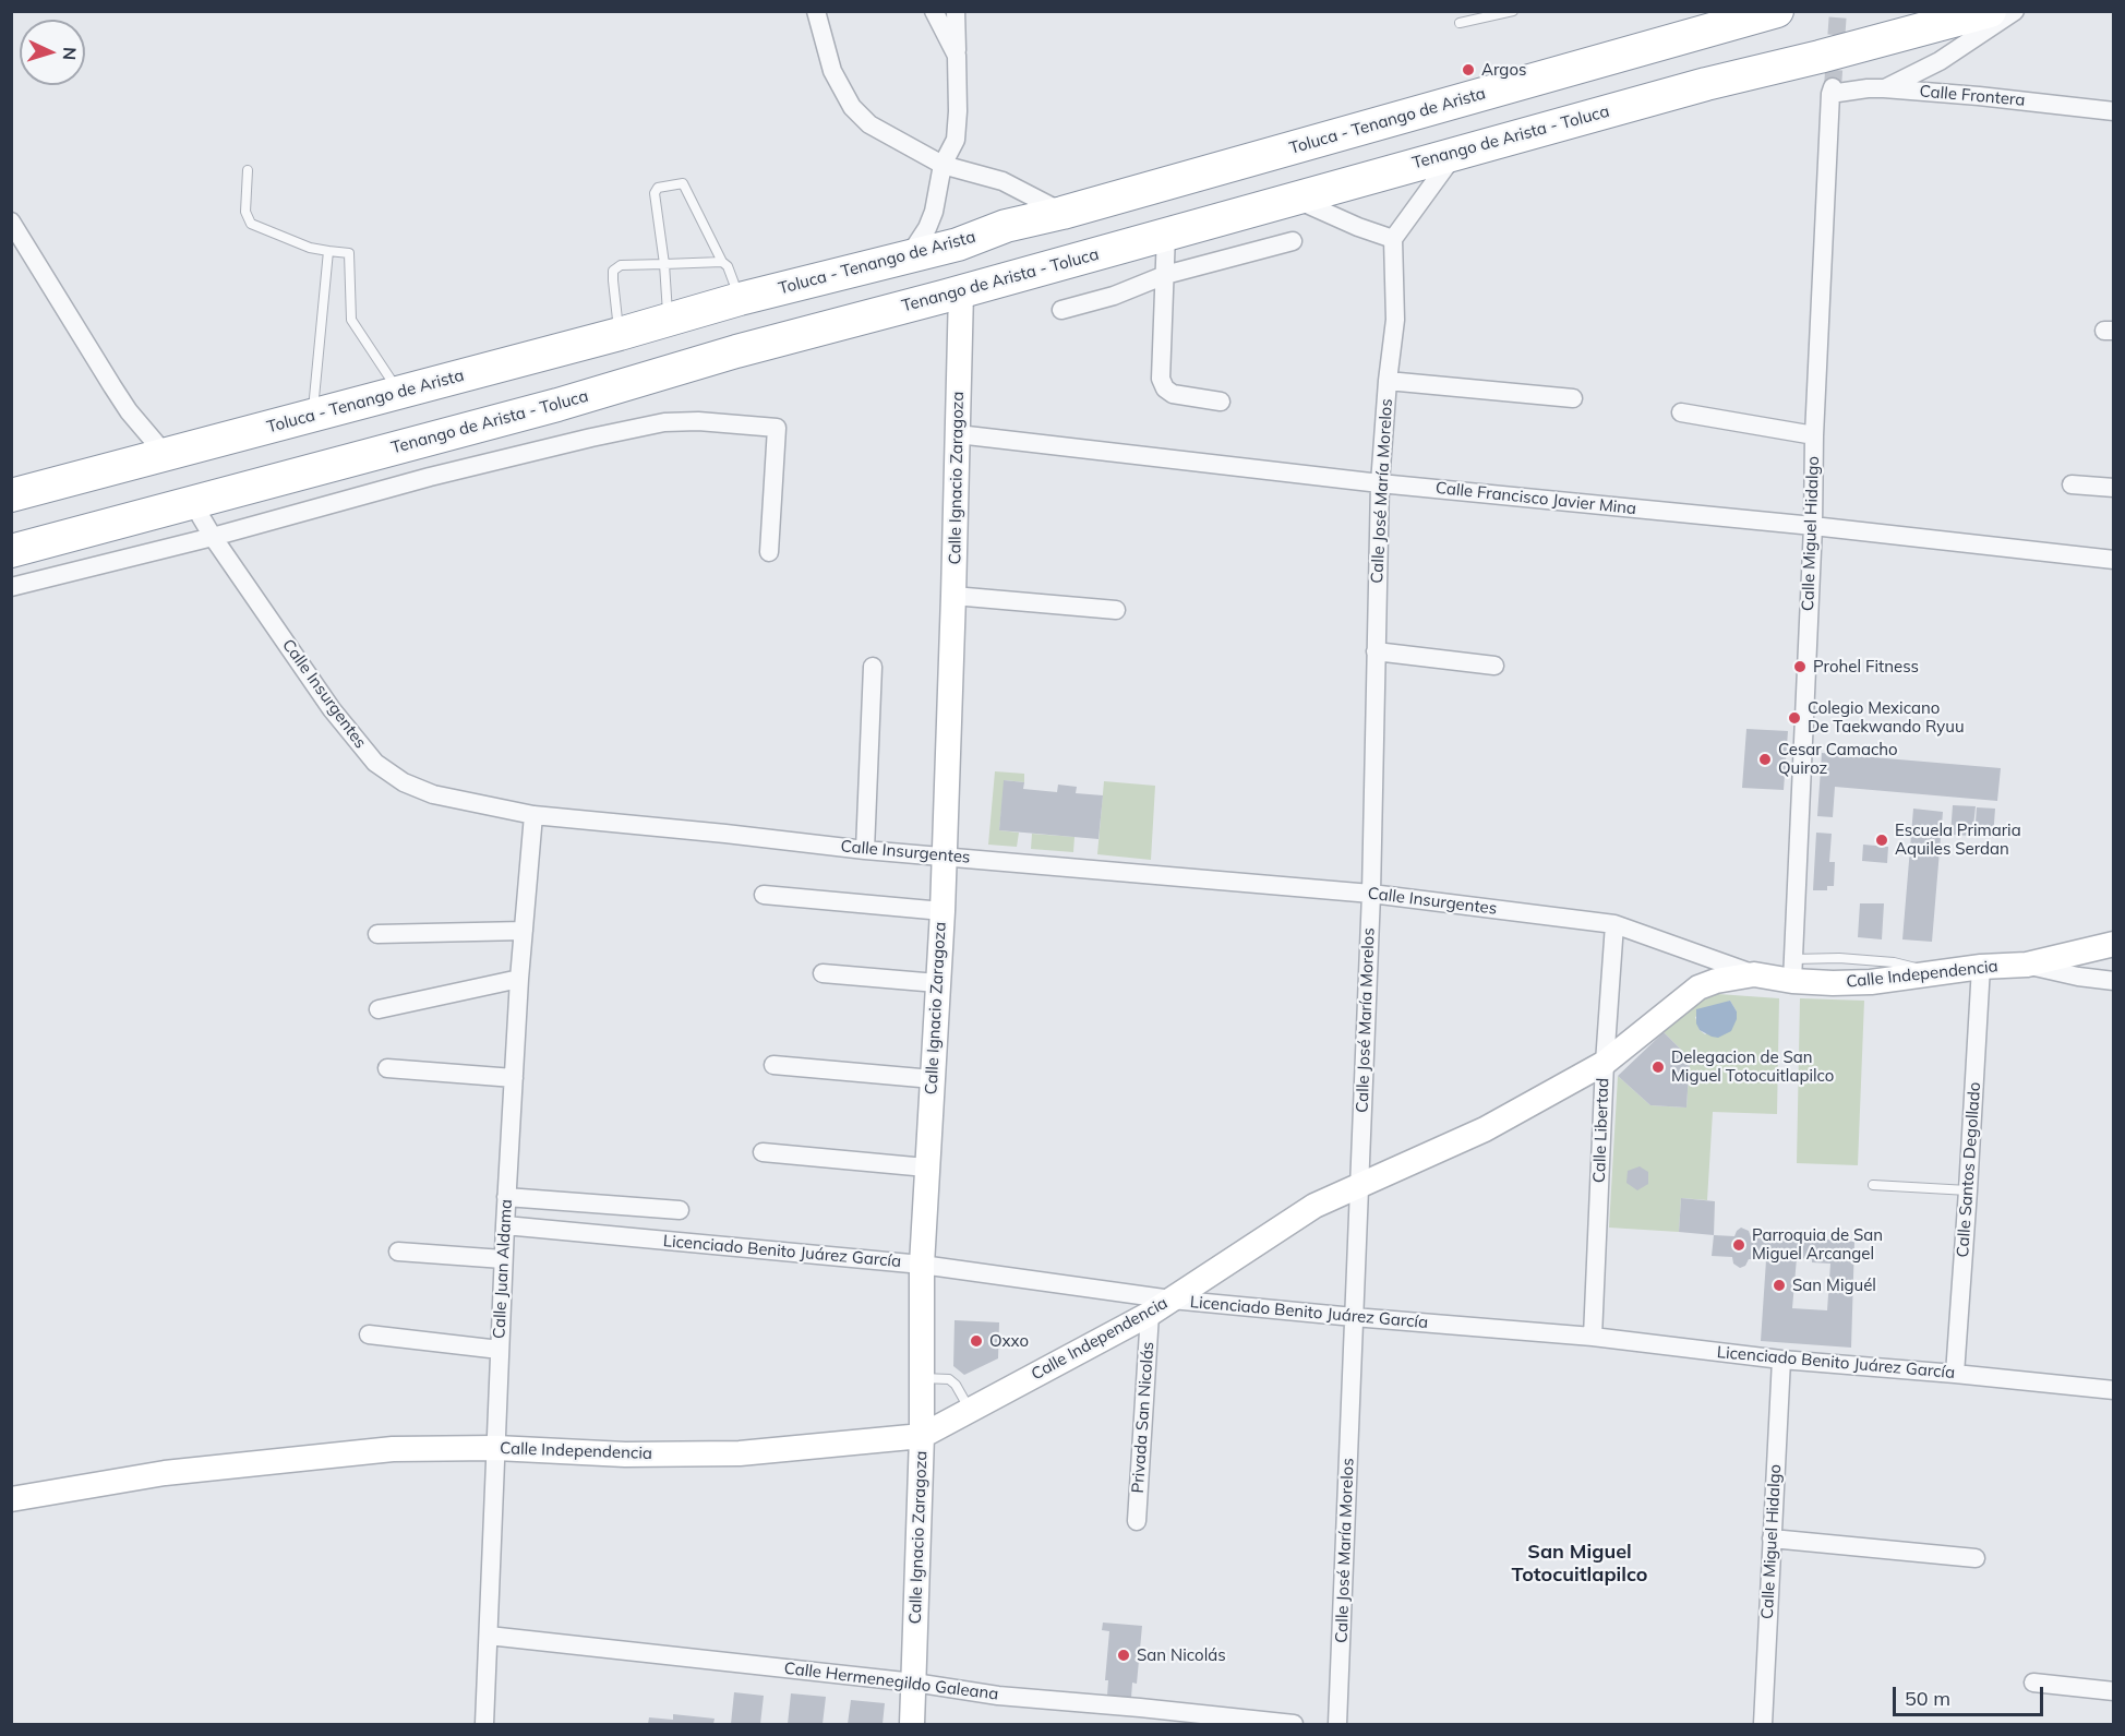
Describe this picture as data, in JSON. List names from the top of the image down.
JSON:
{
  "streets": {
    "highway": ["Toluca - Tenango de Arista", "Tenango de Arista - Toluca"],
    "street": [
      "Calle Frontera",
      "Calle Ignacio Zaragoza",
      "Calle José María Morelos",
      "Calle Francisco Javier Mina",
      "Calle Miguel Hidalgo",
      "Calle Insurgentes",
      "Calle Independencia",
      "Calle Libertad",
      "Calle Santos Degollado",
      "Licenciado Benito Juárez García",
      "Calle Juan Aldama",
      "Privada San Nicolás",
      "Calle Hermenegildo Galeana"
    ]
  },
  "crossings": [
    ["Calle Frontera", "Calle Miguel Hidalgo"],
    ["Tenango de Arista - Toluca", "Calle Ignacio Zaragoza"],
    ["Tenango de Arista - Toluca", "Calle Insurgentes"],
    ["Calle Ignacio Zaragoza", "Calle Francisco Javier Mina"],
    ["Calle Ignacio Zaragoza", "Calle Insurgentes"],
    ["Calle Ignacio Zaragoza", "Calle Independencia"],
    ["Calle Ignacio Zaragoza", "Licenciado Benito Juárez García"],
    ["Calle Ignacio Zaragoza", "Calle Hermenegildo Galeana"],
    ["Calle José María Morelos", "Calle Francisco Javier Mina"],
    ["Calle José María Morelos", "Calle Insurgentes"],
    ["Calle José María Morelos", "Calle Independencia"],
    ["Calle José María Morelos", "Licenciado Benito Juárez García"],
    ["Calle Francisco Javier Mina", "Calle Miguel Hidalgo"],
    ["Calle Miguel Hidalgo", "Calle Independencia"],
    ["Calle Miguel Hidalgo", "Licenciado Benito Juárez García"],
    ["Calle Insurgentes", "Calle Independencia"],
    ["Calle Insurgentes", "Calle Libertad"],
    ["Calle Insurgentes", "Calle Juan Aldama"],
    ["Calle Independencia", "Calle Libertad"],
    ["Calle Independencia", "Calle Santos Degollado"],
    ["Calle Independencia", "Licenciado Benito Juárez García"],
    ["Calle Independencia", "Calle Juan Aldama"],
    ["Calle Independencia", "Privada San Nicolás"],
    ["Calle Libertad", "Licenciado Benito Juárez García"],
    ["Calle Santos Degollado", "Licenciado Benito Juárez García"],
    ["Licenciado Benito Juárez García", "Calle Juan Aldama"],
    ["Calle Juan Aldama", "Calle Hermenegildo Galeana"]
  ],
  "districts": ["San Miguel Totocuitlapilco"],
  "places": [
    "Argos",
    "Prohel Fitness",
    "Colegio Mexicano De Taekwando Ryuu",
    "Cesar Camacho Quiroz",
    "Escuela Primaria Aquiles Serdan",
    "Delegacion de San Miguel Totocuitlapilco",
    "Parroquia de San Miguel Arcangel",
    "San Miguél",
    "Oxxo",
    "San Nicolás"
  ],
  "scale_bar": "50 m",
  "north": "right"
}
